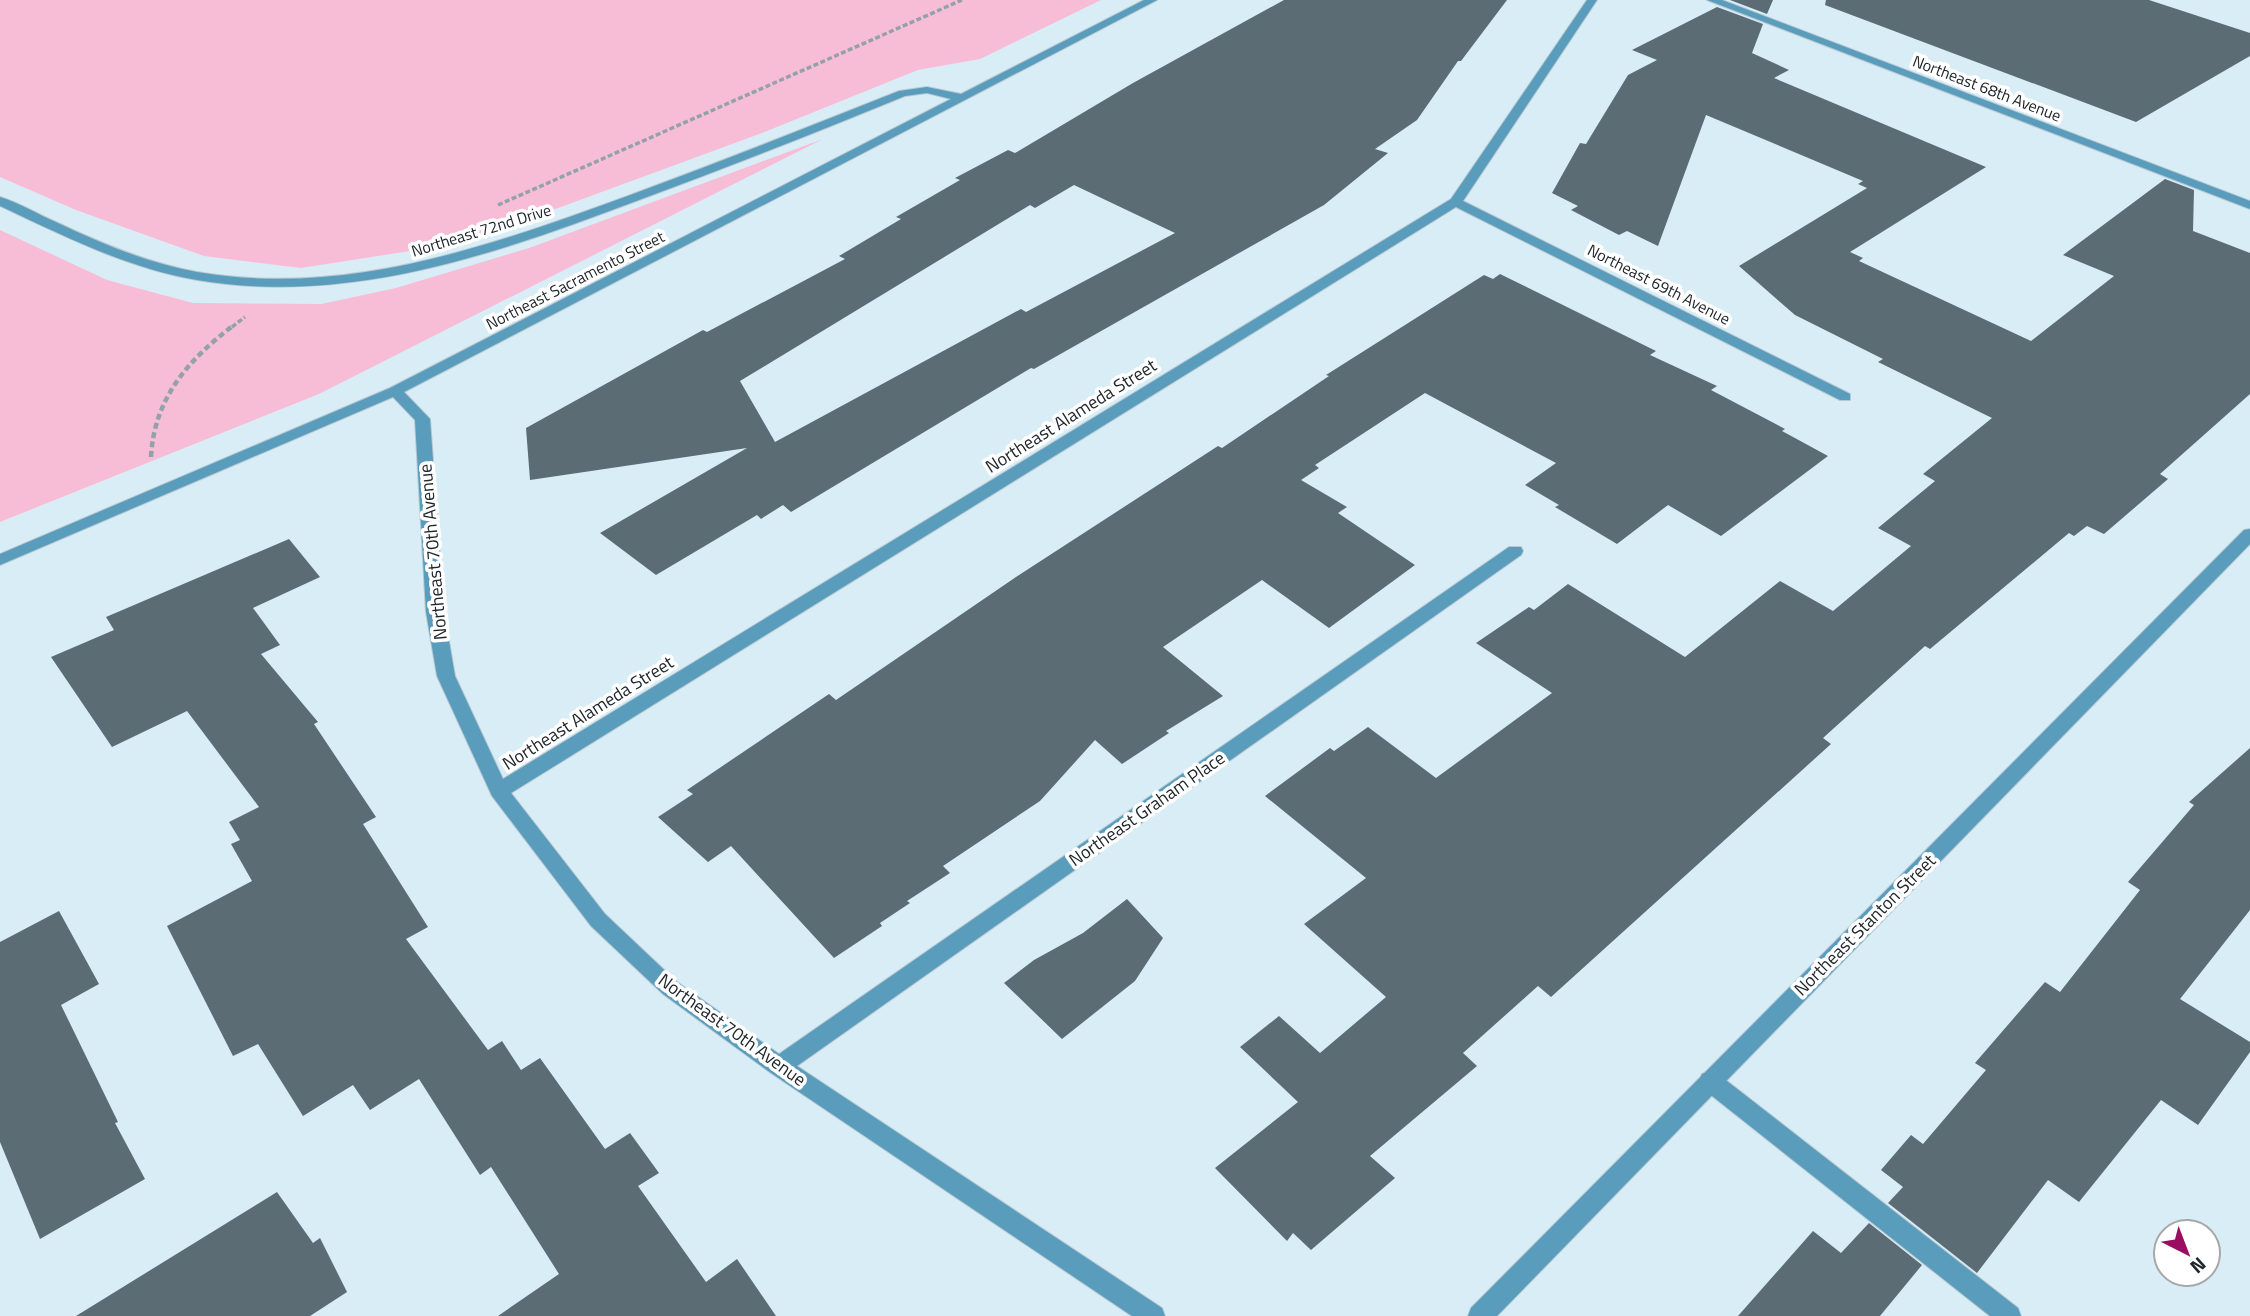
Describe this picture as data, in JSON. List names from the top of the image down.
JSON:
{
  "streets": {
    "street": [
      "Northeast 68th Avenue",
      "Northeast 72nd Drive",
      "Northeast Sacramento Street",
      "Northeast 69th Avenue",
      "Northeast Alameda Street",
      "Northeast 70th Avenue",
      "Northeast Graham Place",
      "Northeast Stanton Street"
    ]
  },
  "crossings": [
    ["Northeast 72nd Drive", "Northeast Sacramento Street"],
    ["Northeast Sacramento Street", "Northeast 70th Avenue"],
    ["Northeast 69th Avenue", "Northeast Alameda Street"],
    ["Northeast Alameda Street", "Northeast 70th Avenue"],
    ["Northeast 70th Avenue", "Northeast Graham Place"]
  ],
  "north": "bottom right"
}
